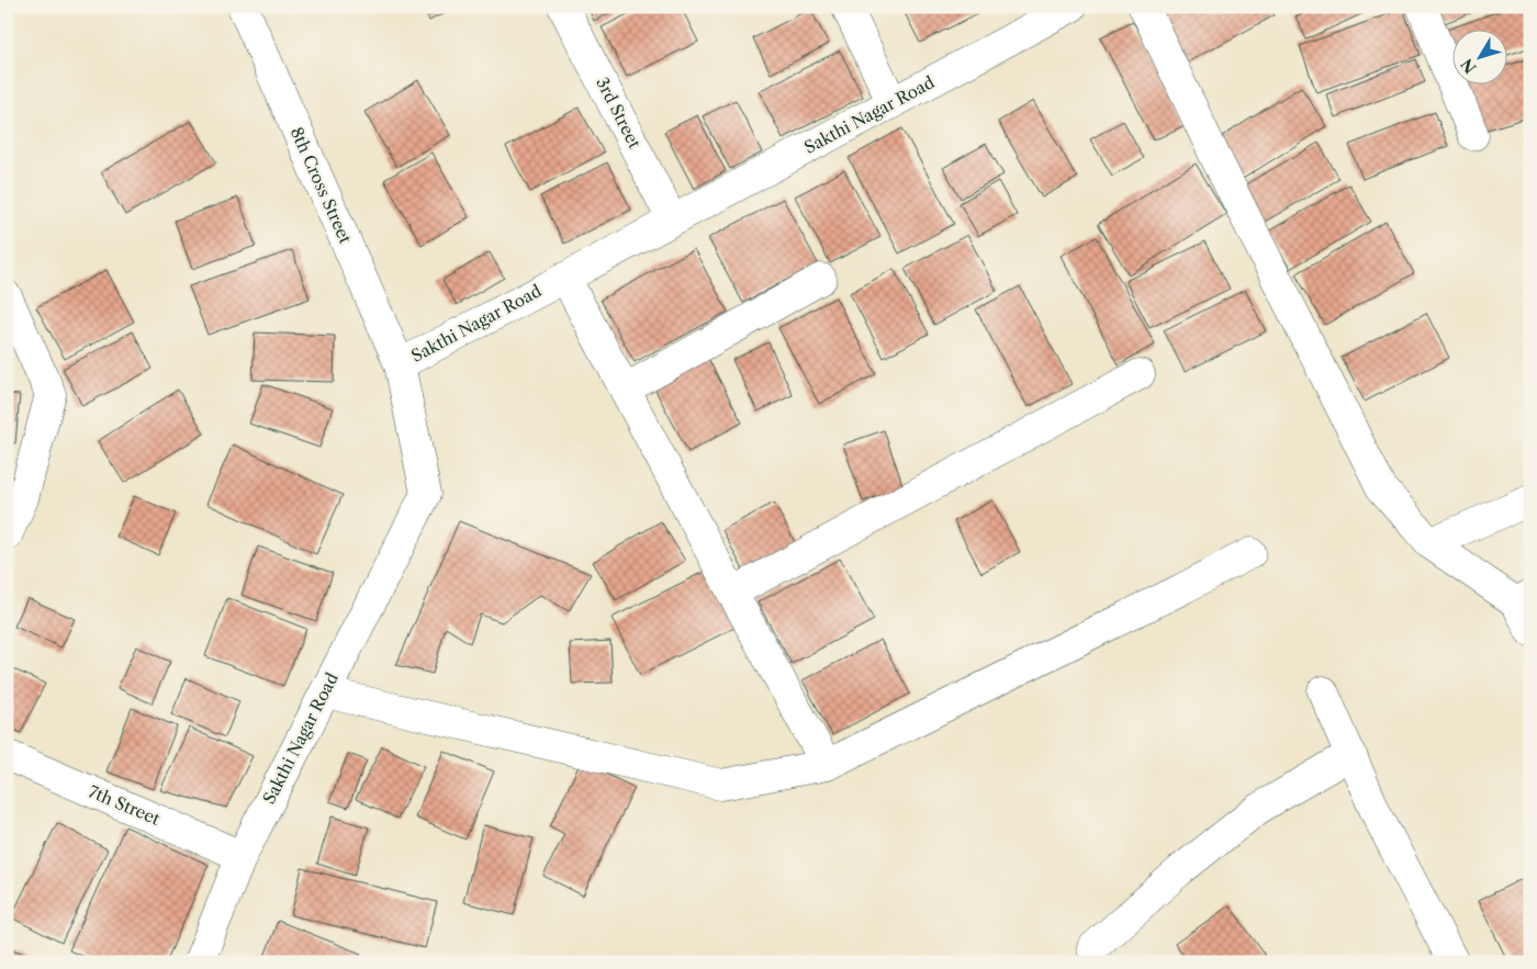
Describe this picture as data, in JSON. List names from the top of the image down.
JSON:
{
  "streets": {
    "street": [
      "3rd Street",
      "Sakthi Nagar Road",
      "8th Cross Street",
      "7th Street"
    ]
  },
  "crossings": [
    ["3rd Street", "Sakthi Nagar Road"],
    ["Sakthi Nagar Road", "8th Cross Street"],
    ["Sakthi Nagar Road", "7th Street"]
  ],
  "north": "bottom left"
}
